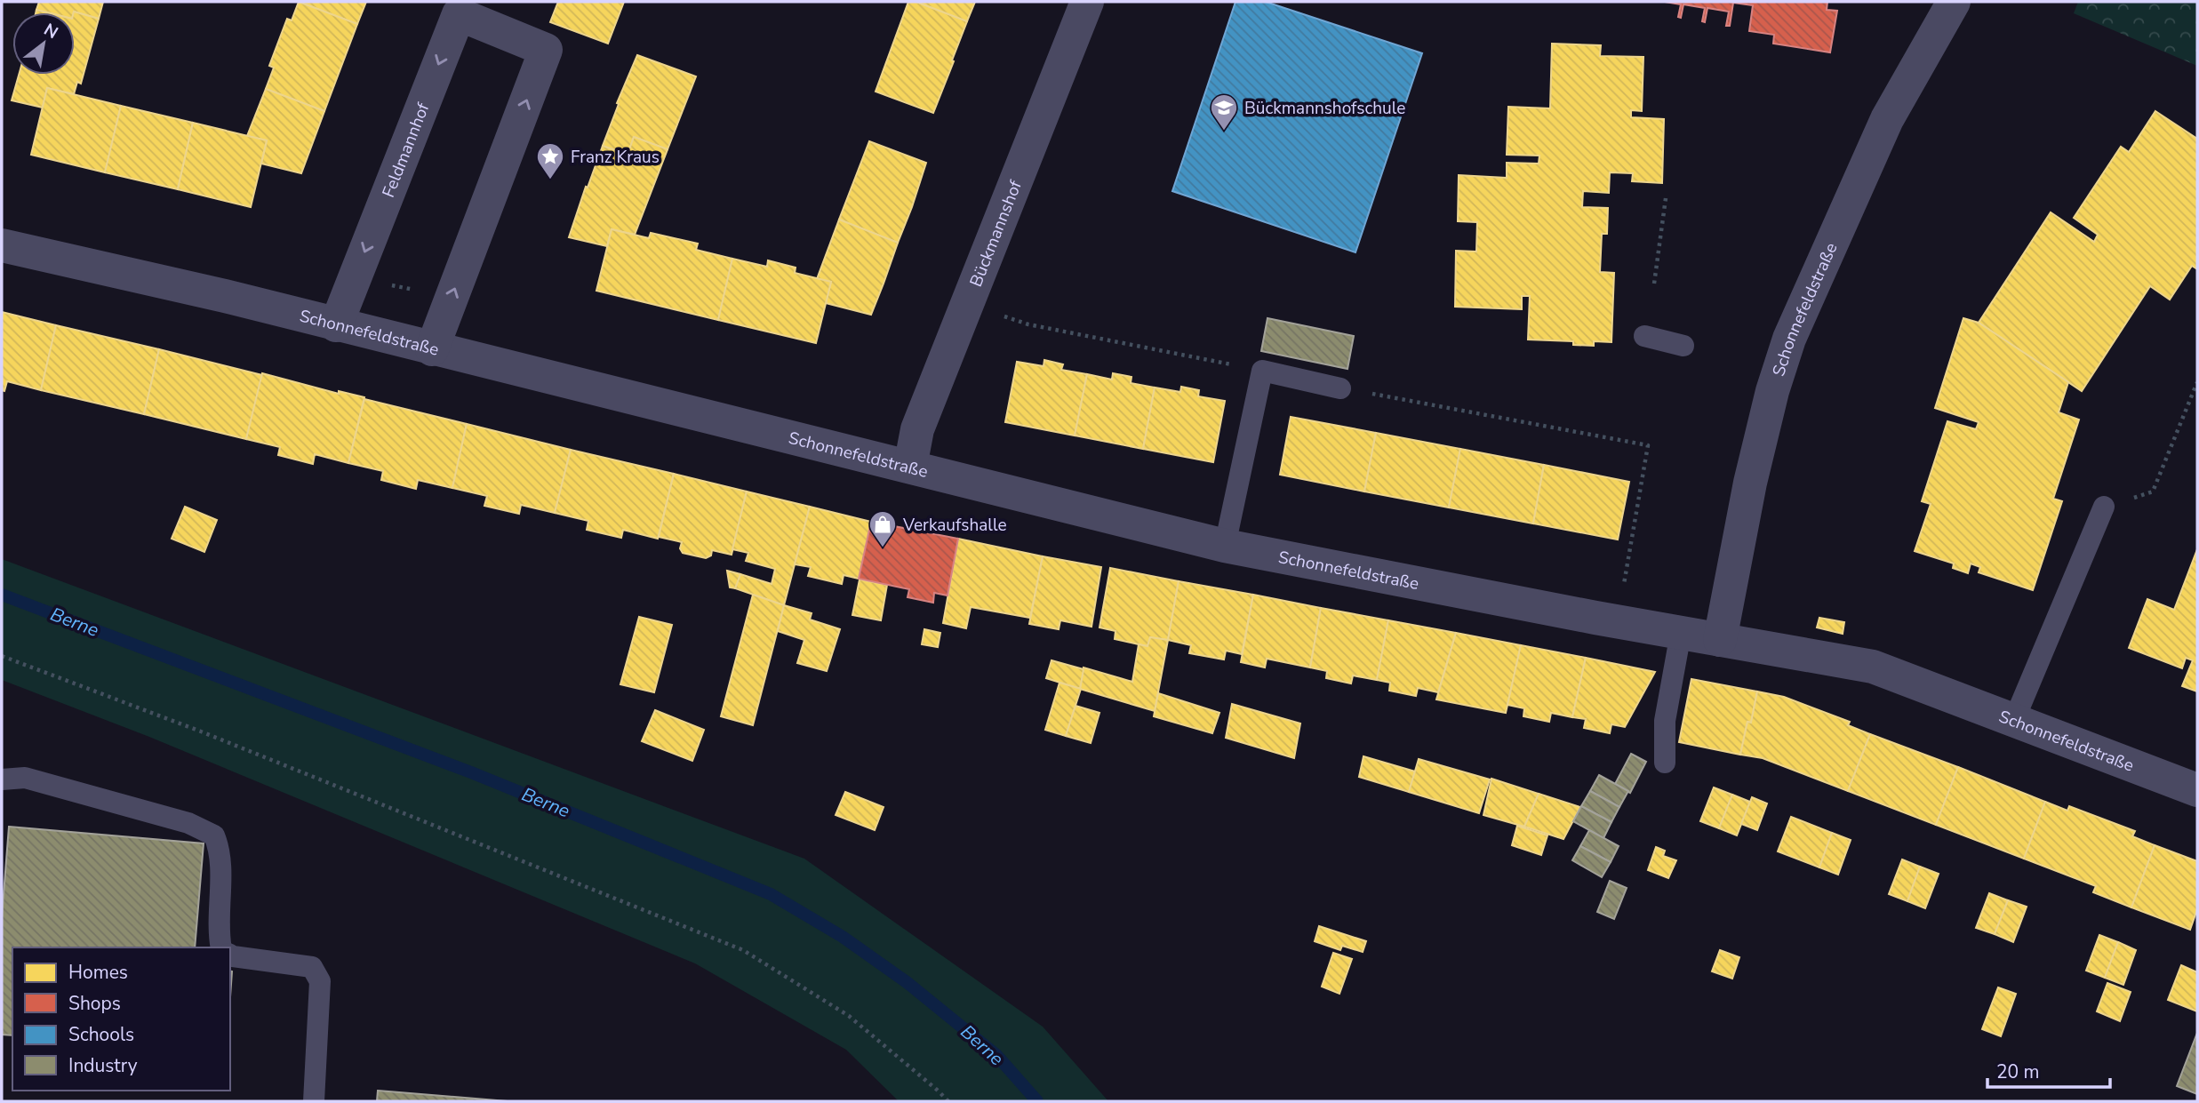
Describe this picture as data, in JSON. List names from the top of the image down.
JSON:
{
  "streets": {
    "street": ["Feldmannhof", "Bückmannshof", "Schonnefeldstraße"]
  },
  "crossings": [
    ["Feldmannhof", "Schonnefeldstraße"],
    ["Bückmannshof", "Schonnefeldstraße"]
  ],
  "water": ["Berne"],
  "places": {
    "school or university": ["Bückmannshofschule"],
    "place": ["Franz Kraus"],
    "shop": ["Verkaufshalle"]
  },
  "legend": [
    "Homes",
    "Shops",
    "Schools",
    "Industry"
  ],
  "scale_bar": "20 m",
  "north": "top right"
}
